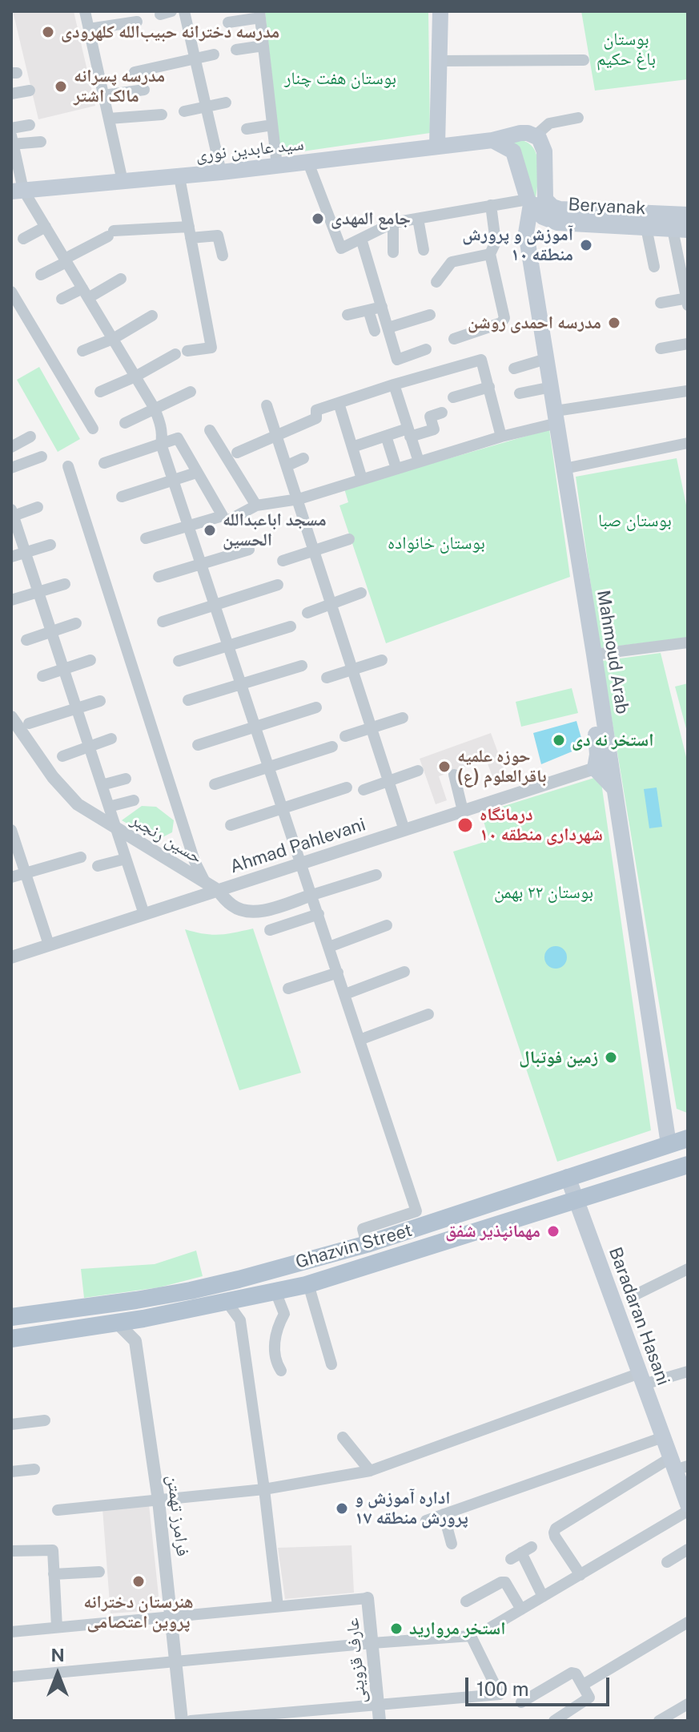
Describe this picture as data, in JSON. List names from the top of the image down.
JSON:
{
  "streets": {
    "main road": [
      "سید عابدین نوری",
      "Beryanak",
      "Mahmoud Arab",
      "Ghazvin Street",
      "Baradaran Hasani"
    ],
    "street": [
      "حسین رنجبر",
      "Ahmad Pahlevani",
      "فرامرز تهمتن",
      "عارف قزوینی"
    ]
  },
  "crossings": [
    ["سید عابدین نوری", "Mahmoud Arab"],
    ["Beryanak", "Mahmoud Arab"],
    ["Mahmoud Arab", "Ghazvin Street"],
    ["حسین رنجبر", "Ahmad Pahlevani"],
    ["Ghazvin Street", "Baradaran Hasani"],
    ["Ghazvin Street", "فرامرز تهمتن"]
  ],
  "parks": [
    "بوستان باغ حکیم",
    "بوستان هفت چنار",
    "بوستان صبا",
    "بوستان خانواده",
    "بوستان ۲۲ بهمن"
  ],
  "places": [
    "مدرسه دخترانه حبیب‌الله کلهرودی",
    "مدرسه پسرانه مالک اشتر",
    "جامع المهدی",
    "آموزش و پرورش منطقه ۱۰",
    "مدرسه احمدی روشن",
    "مسجد اباعبدالله الحسین",
    "استخر نه دی",
    "حوزه علمیه باقرالعلوم (ع)",
    "درمانگاه شهرداری منطقه ۱۰",
    "زمین فوتبال",
    "مهمانپذیر شفق",
    "اداره آموزش و پرورش منطقه ۱۷",
    "هنرستان دخترانه پروین اعتصامی",
    "استخر مروارید"
  ],
  "scale_bar": "100 m",
  "north": "top"
}
